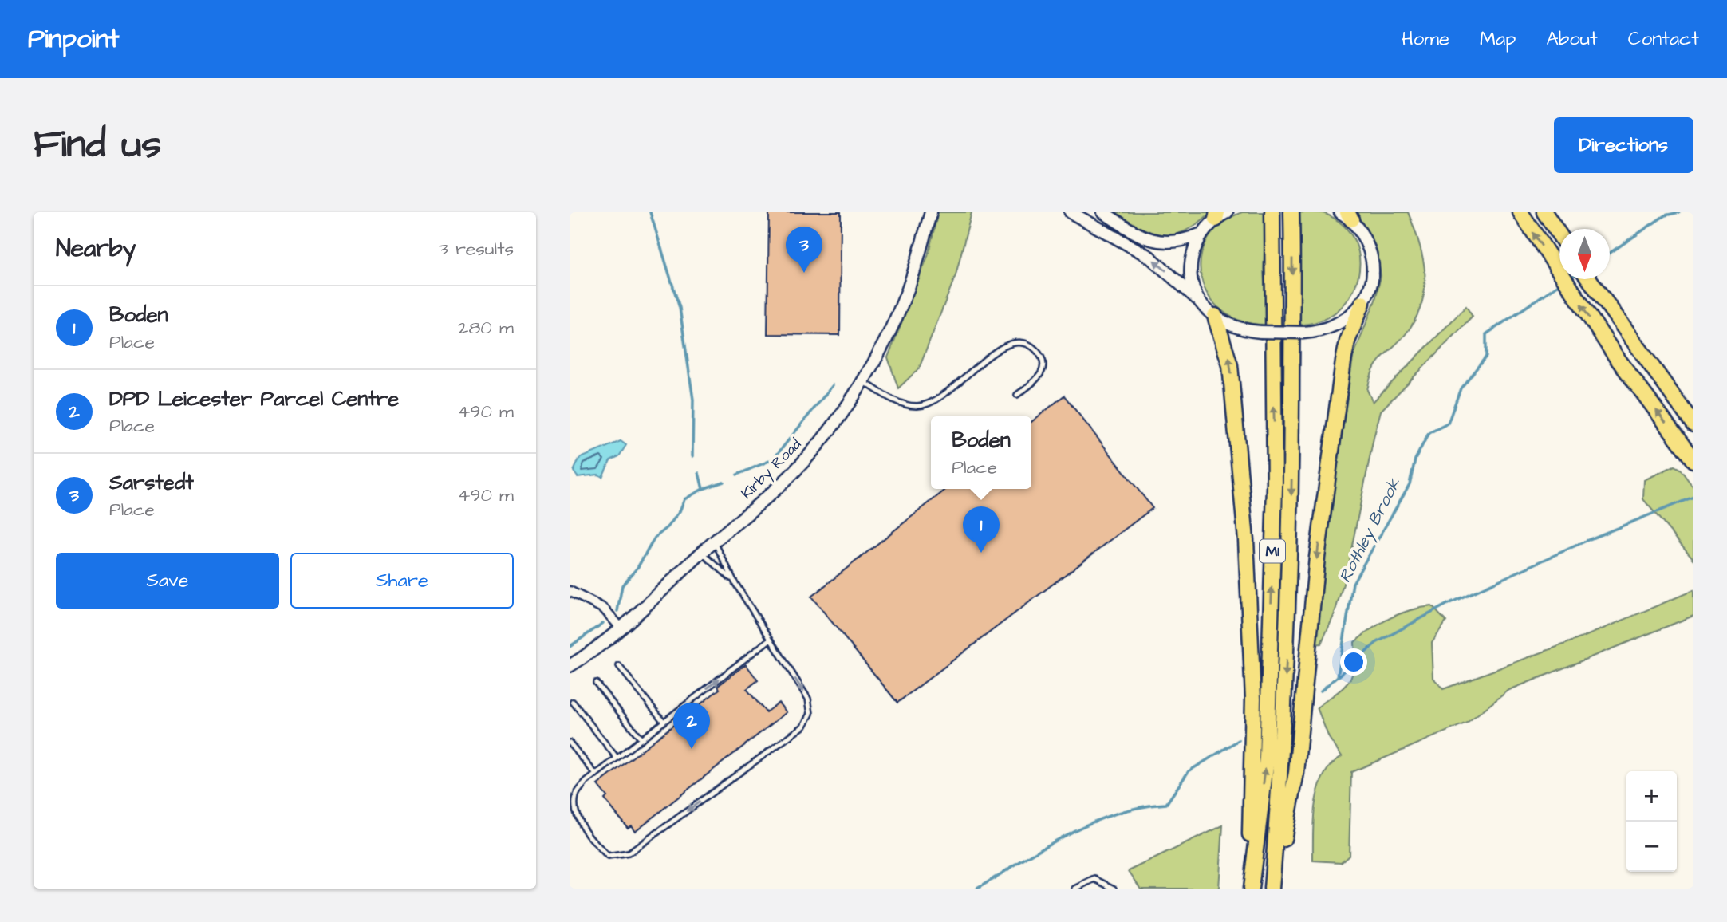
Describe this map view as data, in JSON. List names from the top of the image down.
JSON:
{
  "streets": {
    "highway": ["M1"],
    "main road": ["Kirby Road"]
  },
  "water": ["Rothley Brook"],
  "north": "bottom",
  "page": {
    "header": "Pinpoint",
    "nav": [
      "Home",
      "Map",
      "About",
      "Contact"
    ],
    "buttons": [
      "Directions",
      ["Save", "Share"]
    ],
    "title": "Find us",
    "heading": ["Nearby", "3 results"],
    "pins": ["3", "1", "2"],
    "list": [
      {
        "mark": "1",
        "name": "Boden",
        "note": "Place",
        "value": "280 m"
      },
      {
        "mark": "2",
        "name": "DPD Leicester Parcel Centre",
        "note": "Place",
        "value": "490 m"
      },
      {
        "mark": "3",
        "name": "Sarstedt",
        "note": "Place",
        "value": "490 m"
      }
    ],
    "popup": ["Boden", "Place"],
    "map_buttons": ["+", "−"]
  }
}
